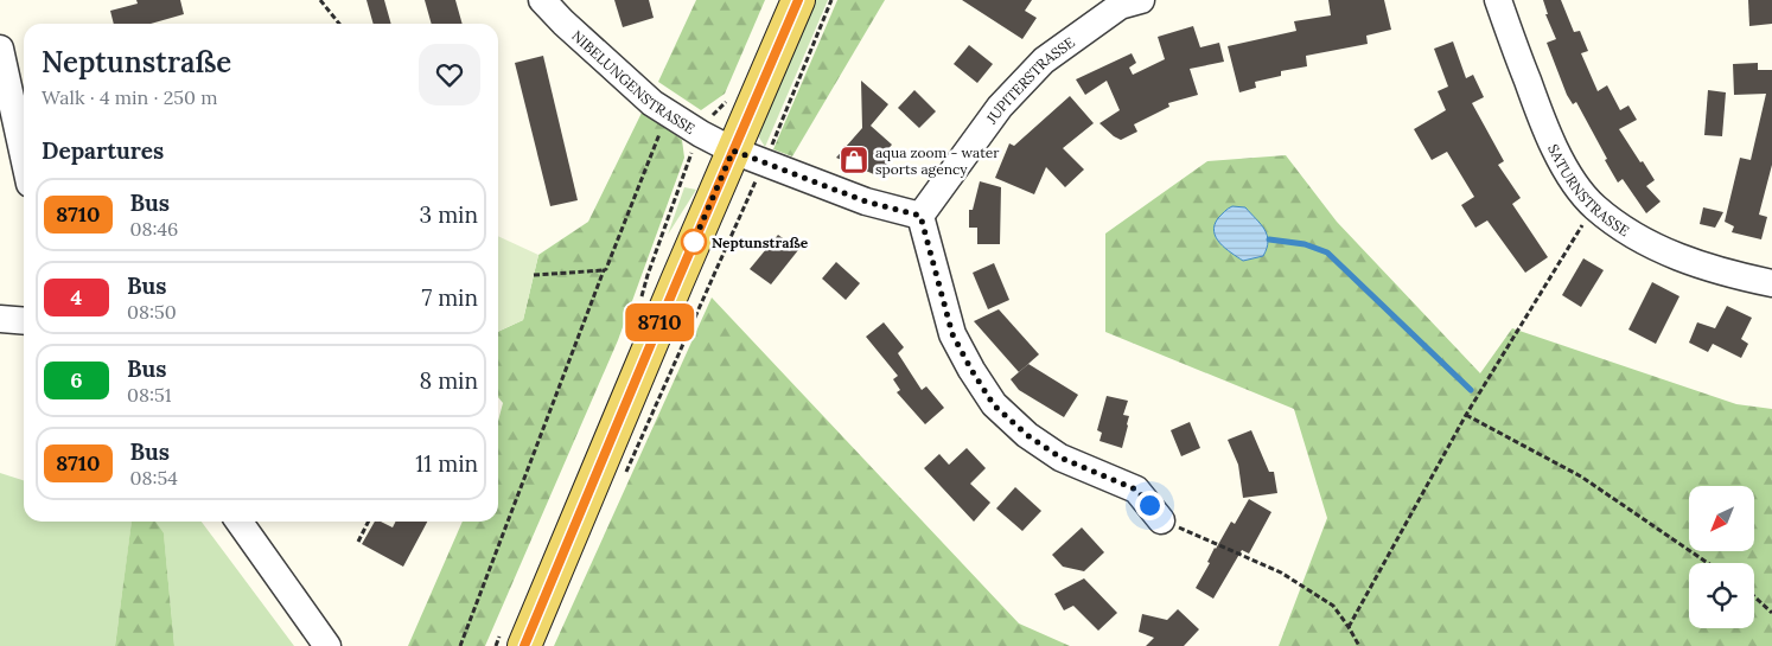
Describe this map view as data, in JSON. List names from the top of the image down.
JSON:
{
  "streets": {
    "street": ["NIBELUNGENSTRASSE", "JUPITERSTRASSE", "SATURNSTRASSE"]
  },
  "places": {
    "shop": ["aqua zoom - water sports agency"],
    "other": ["Neptunstraße"]
  },
  "lines": ["bus line 8710"],
  "north": "bottom left",
  "page": {
    "on_map": "8710",
    "heading": [
      ["Neptunstraße", "Walk · 4 min · 250 m"],
      "Departures"
    ],
    "list": [
      {
        "mark": "8710",
        "name": "Bus",
        "note": "08:46",
        "value": "3 min"
      },
      {
        "mark": "4",
        "name": "Bus",
        "note": "08:50",
        "value": "7 min"
      },
      {
        "mark": "6",
        "name": "Bus",
        "note": "08:51",
        "value": "8 min"
      },
      {
        "mark": "8710",
        "name": "Bus",
        "note": "08:54",
        "value": "11 min"
      }
    ]
  }
}
